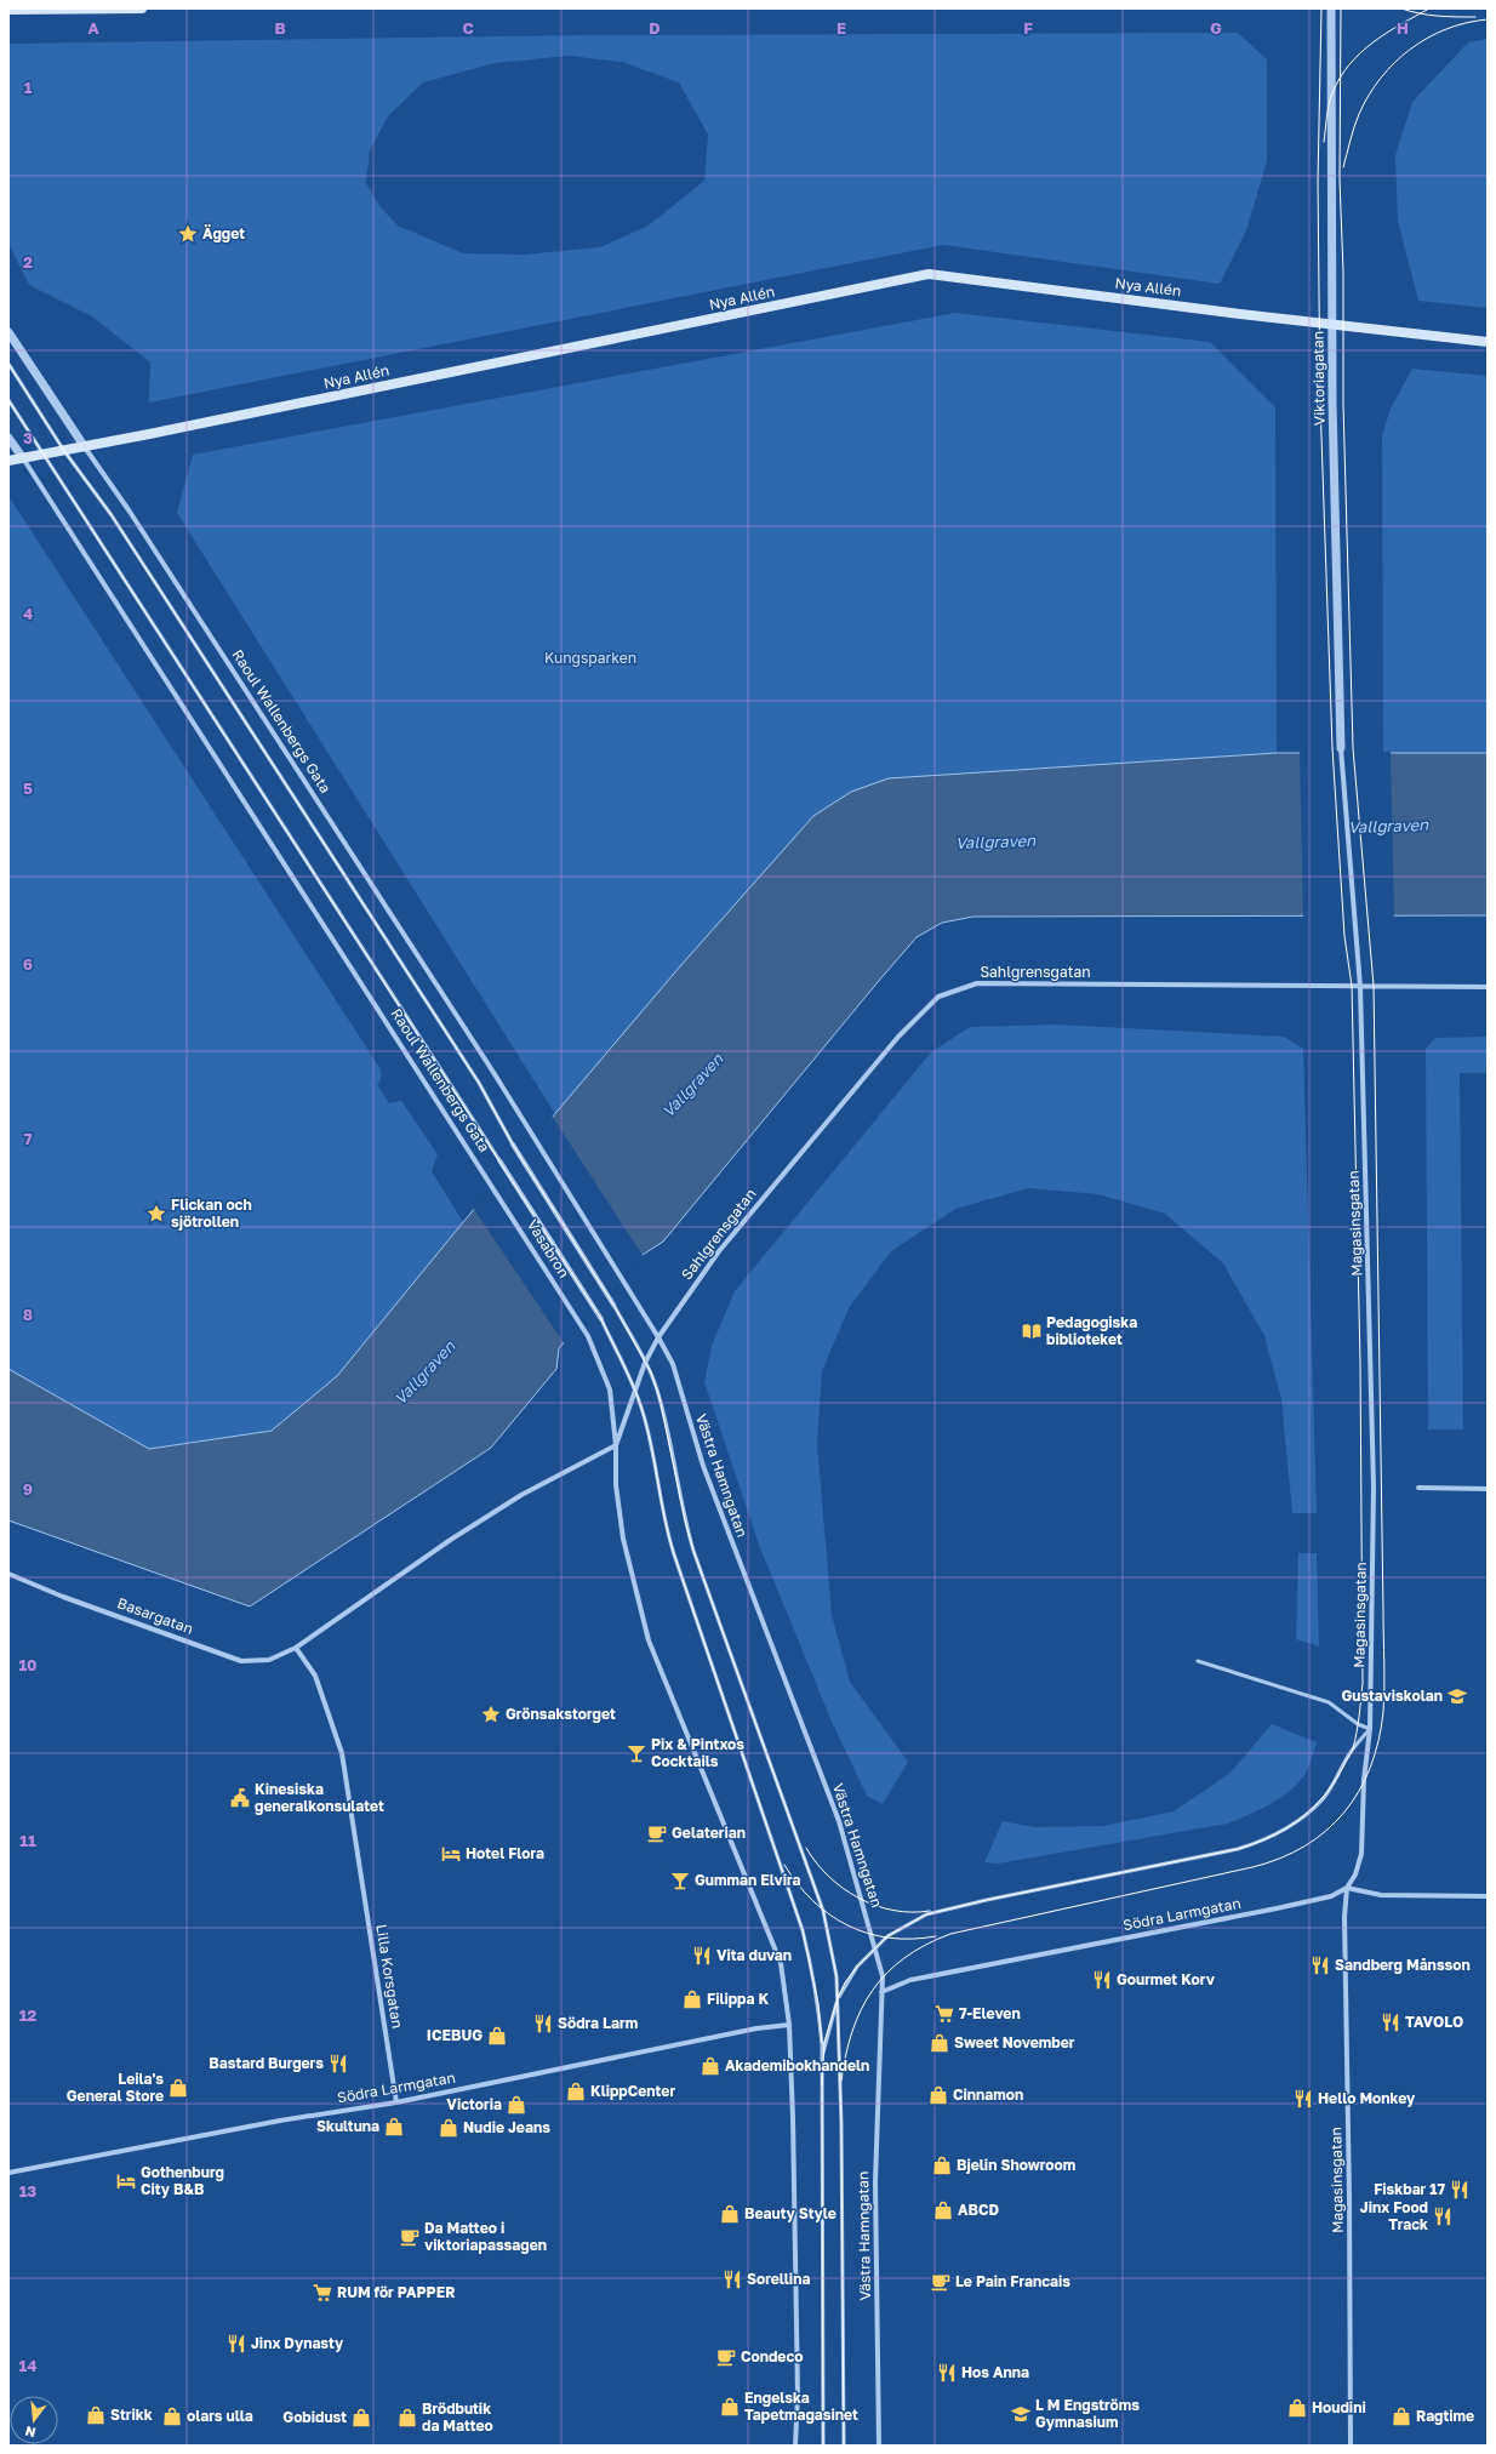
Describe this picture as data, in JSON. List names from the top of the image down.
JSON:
{
  "streets": {
    "main road": ["Nya Allén"],
    "street": [
      "Viktoriagatan",
      "Raoul Wallenbergs Gata",
      "Sahlgrensgatan",
      "Magasinsgatan",
      "Vasabron",
      "Västra Hamngatan",
      "Basargatan",
      "Södra Larmgatan",
      "Lilla Korsgatan"
    ]
  },
  "crossings": [
    ["Nya Allén", "Viktoriagatan"],
    ["Nya Allén", "Raoul Wallenbergs Gata"],
    ["Viktoriagatan", "Magasinsgatan"],
    ["Raoul Wallenbergs Gata", "Vasabron"],
    ["Raoul Wallenbergs Gata", "Västra Hamngatan"],
    ["Sahlgrensgatan", "Magasinsgatan"],
    ["Sahlgrensgatan", "Västra Hamngatan"],
    ["Magasinsgatan", "Södra Larmgatan"],
    ["Västra Hamngatan", "Södra Larmgatan"],
    ["Basargatan", "Lilla Korsgatan"],
    ["Södra Larmgatan", "Lilla Korsgatan"]
  ],
  "water": ["Vallgraven"],
  "parks": ["Kungsparken"],
  "places": {
    "place": ["Ägget", "Flickan och sjötrollen", "Grönsakstorget"],
    "library": ["Pedagogiska biblioteket"],
    "school or university": ["Gustaviskolan", "L M Engströms Gymnasium"],
    "bar": ["Pix & Pintxos Cocktails", "Gumman Elvira"],
    "public building": ["Kinesiska generalkonsulatet"],
    "cafe": [
      "Gelaterian",
      "Da Matteo i viktoriapassagen",
      "Le Pain Francais",
      "Condeco"
    ],
    "hotel": ["Hotel Flora", "Gothenburg City B&B"],
    "restaurant": [
      "Vita duvan",
      "Sandberg Månsson",
      "Gourmet Korv",
      "TAVOLO",
      "Södra Larm",
      "Bastard Burgers",
      "Hello Monkey",
      "Fiskbar 17",
      "Jinx Food Track",
      "Sorellina",
      "Jinx Dynasty",
      "Hos Anna"
    ],
    "shop": [
      "Filippa K",
      "ICEBUG",
      "Sweet November",
      "Akademibokhandeln",
      "Leila's General Store",
      "KlippCenter",
      "Cinnamon",
      "Victoria",
      "Skultuna",
      "Nudie Jeans",
      "Bjelin Showroom",
      "ABCD",
      "Beauty Style",
      "Engelska Tapetmagasinet",
      "Houdini",
      "Strikk",
      "olars ulla",
      "Ragtime",
      "Gobidust",
      "Brödbutik da Matteo"
    ],
    "supermarket": ["7-Eleven", "RUM för PAPPER"]
  },
  "north": "bottom",
  "grid": {
    "columns": [
      "A",
      "B",
      "C",
      "D",
      "E",
      "F",
      "G",
      "H"
    ],
    "rows": [
      "1",
      "2",
      "3",
      "4",
      "5",
      "6",
      "7",
      "8",
      "9",
      "10",
      "11",
      "12",
      "13",
      "14"
    ]
  }
}
